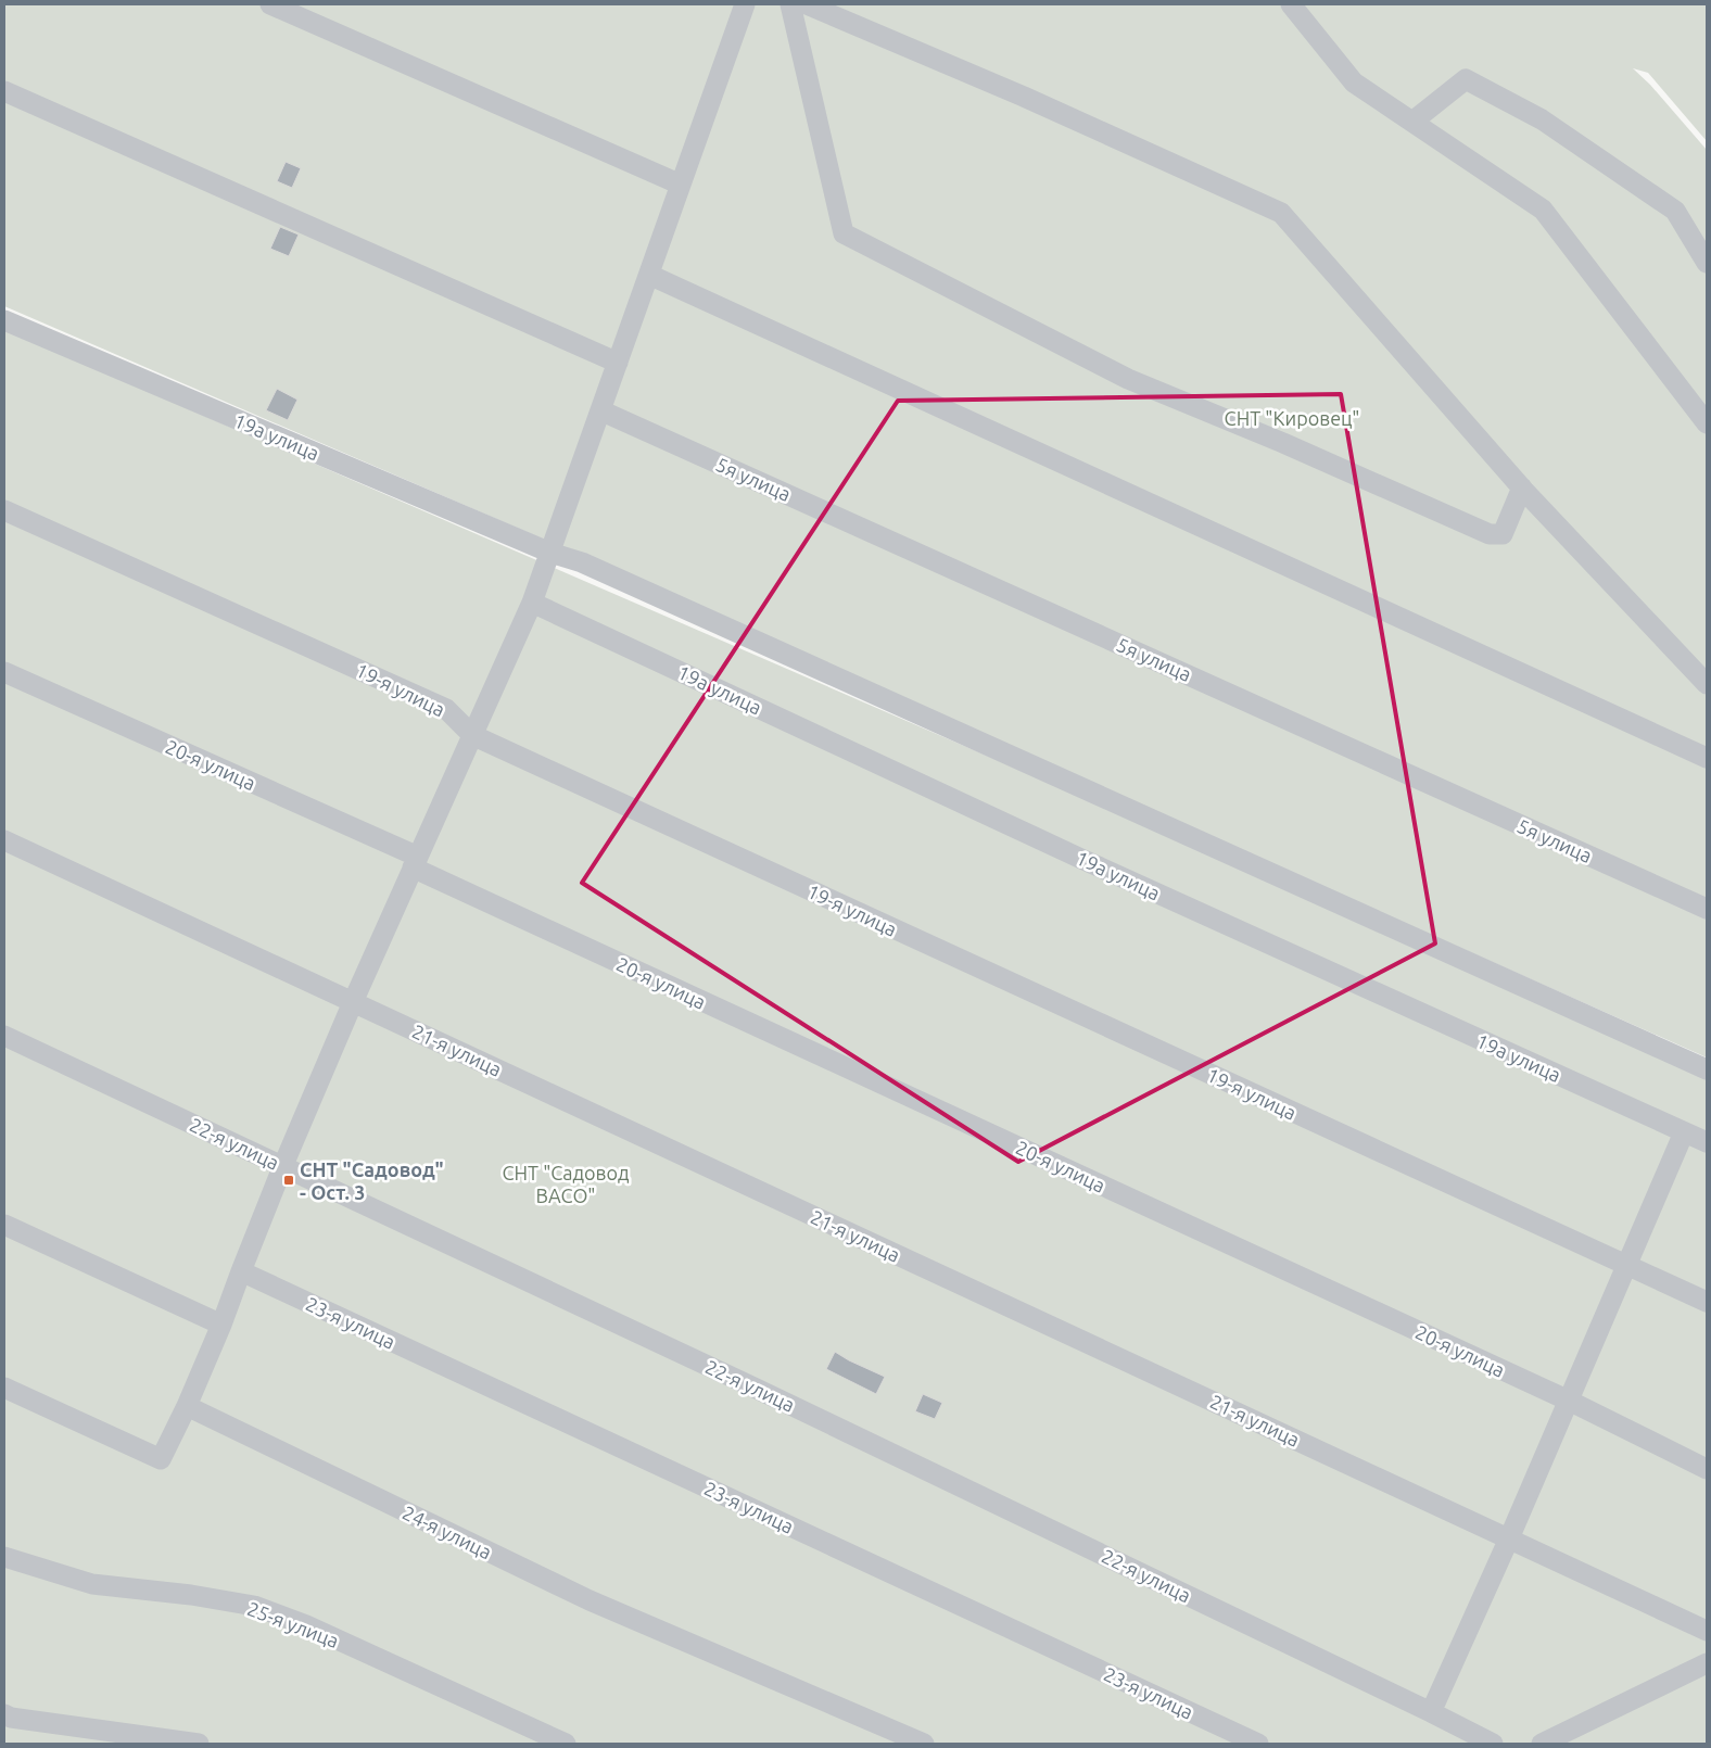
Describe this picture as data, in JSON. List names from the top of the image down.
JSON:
{
  "streets": {
    "street": [
      "19а улица",
      "5я улица",
      "19-я улица",
      "20-я улица",
      "21-я улица",
      "22-я улица",
      "23-я улица",
      "24-я улица",
      "25-я улица"
    ]
  },
  "parks": ["СНТ \"Кировец\"", "СНТ \"Садовод ВАСО\""],
  "places": {
    "transit": ["СНТ \"Садовод\" - Ост. 3"]
  }
}
